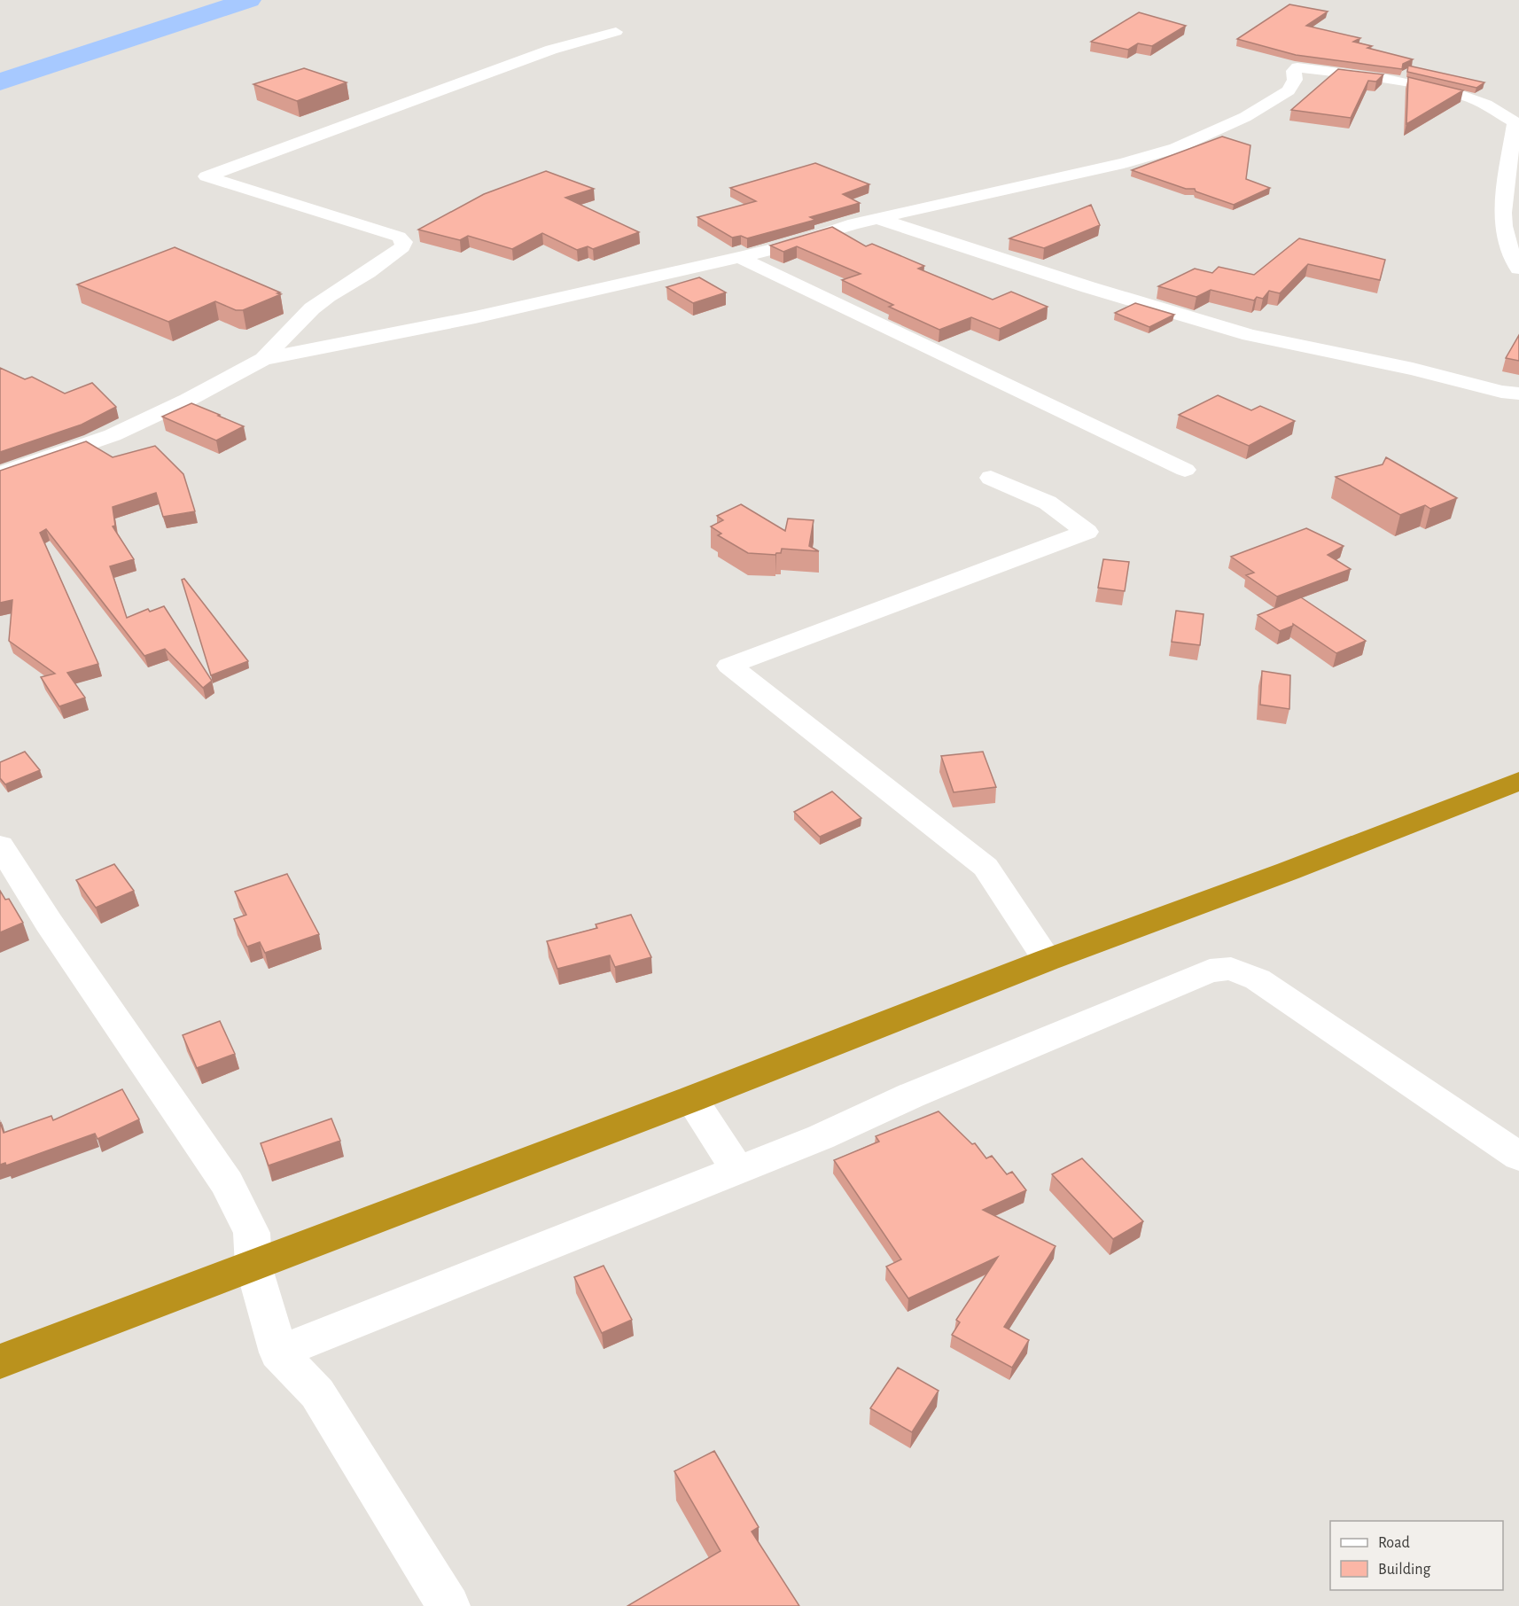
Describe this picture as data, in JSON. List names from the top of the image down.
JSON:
{
  "legend": ["Road", "Building"]
}
